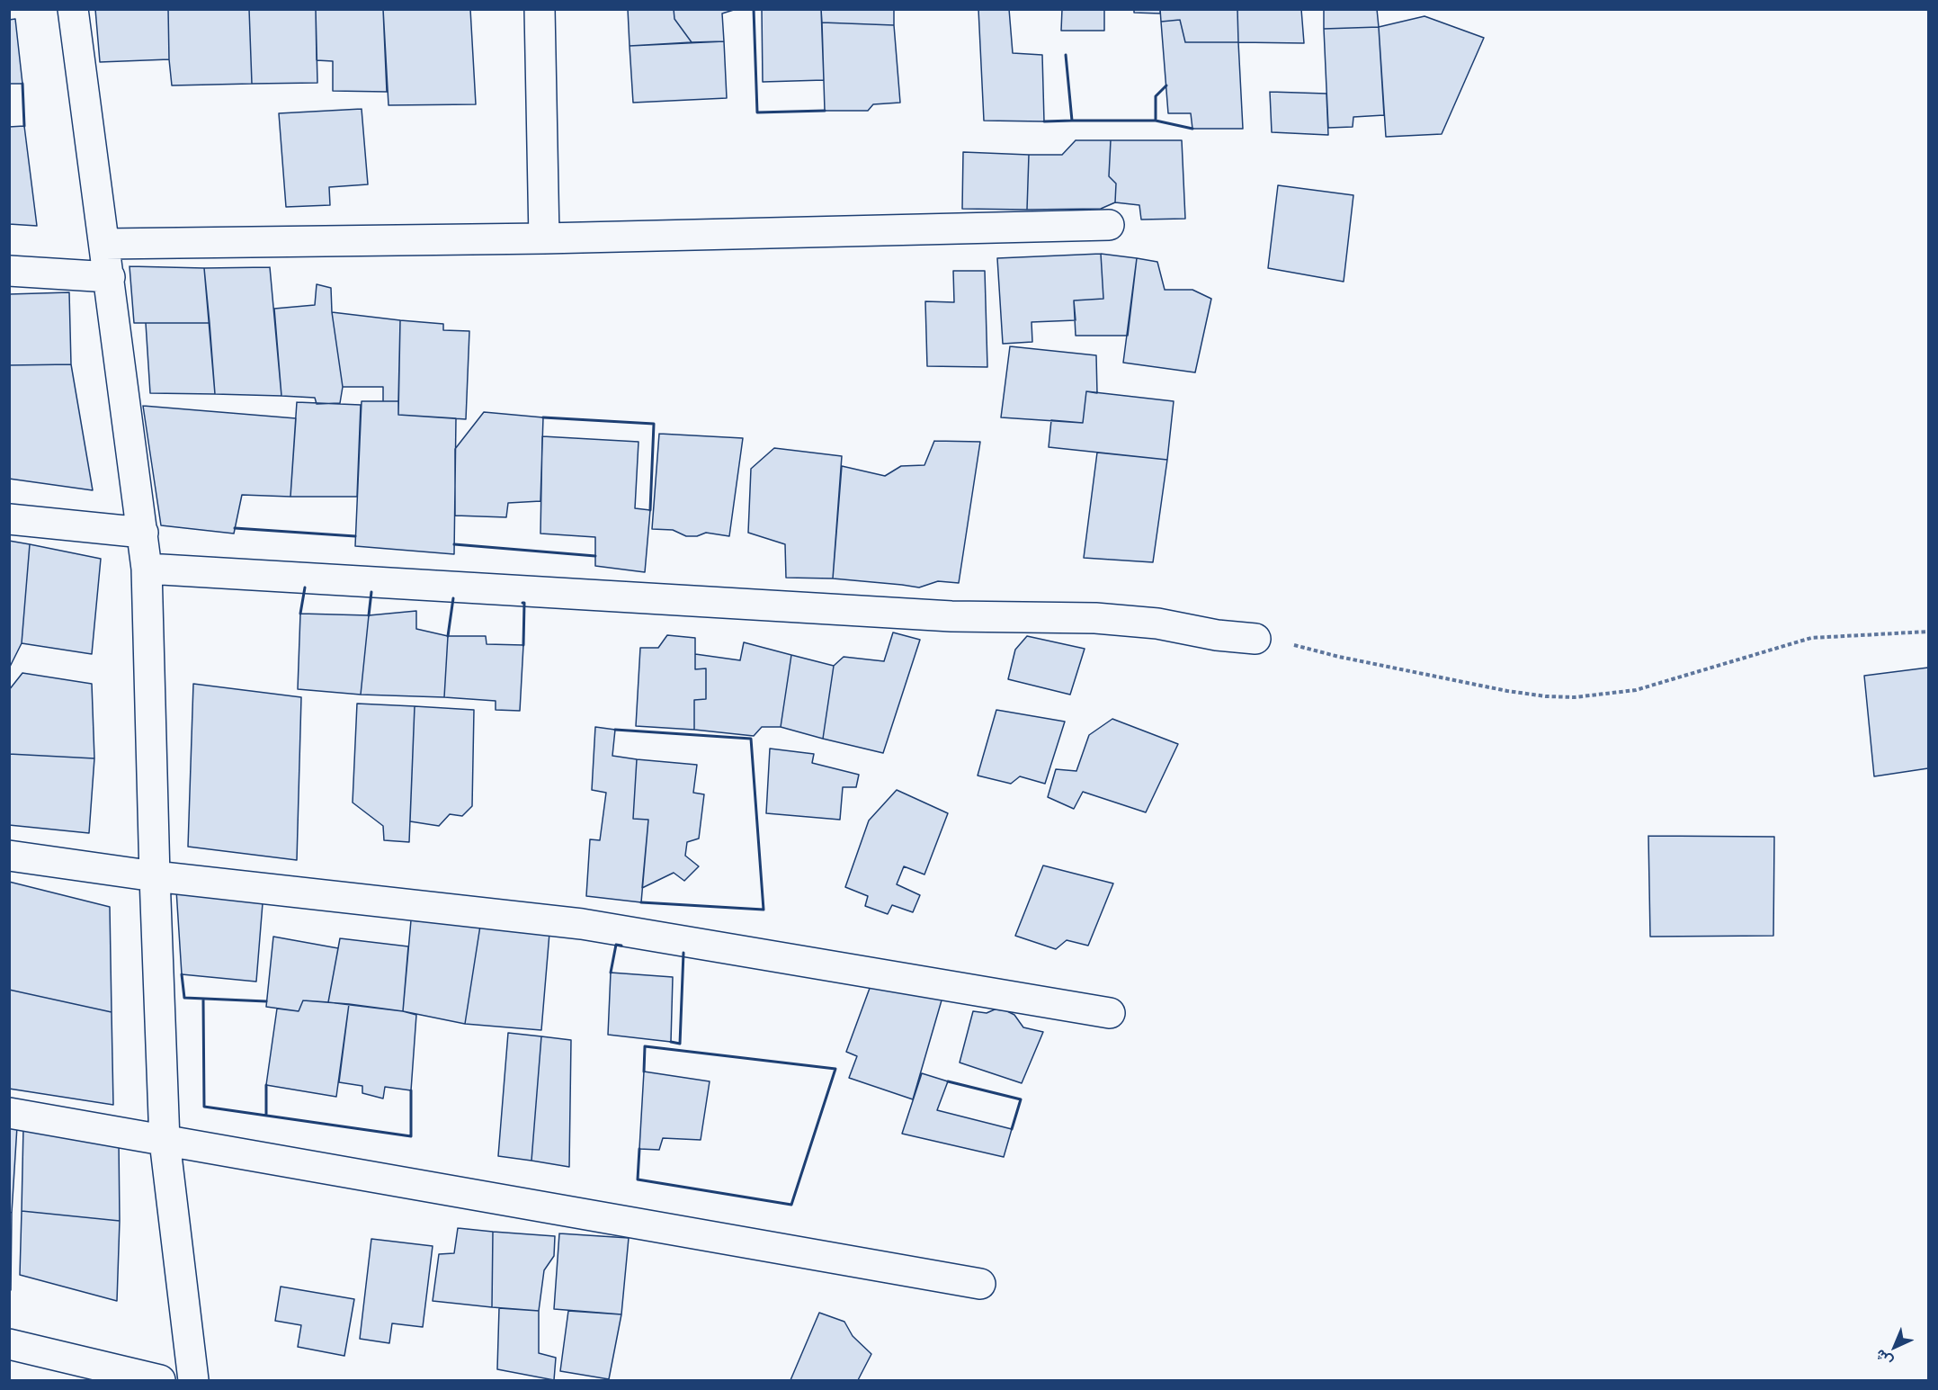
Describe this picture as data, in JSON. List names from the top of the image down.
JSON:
{
  "north": "bottom left"
}
